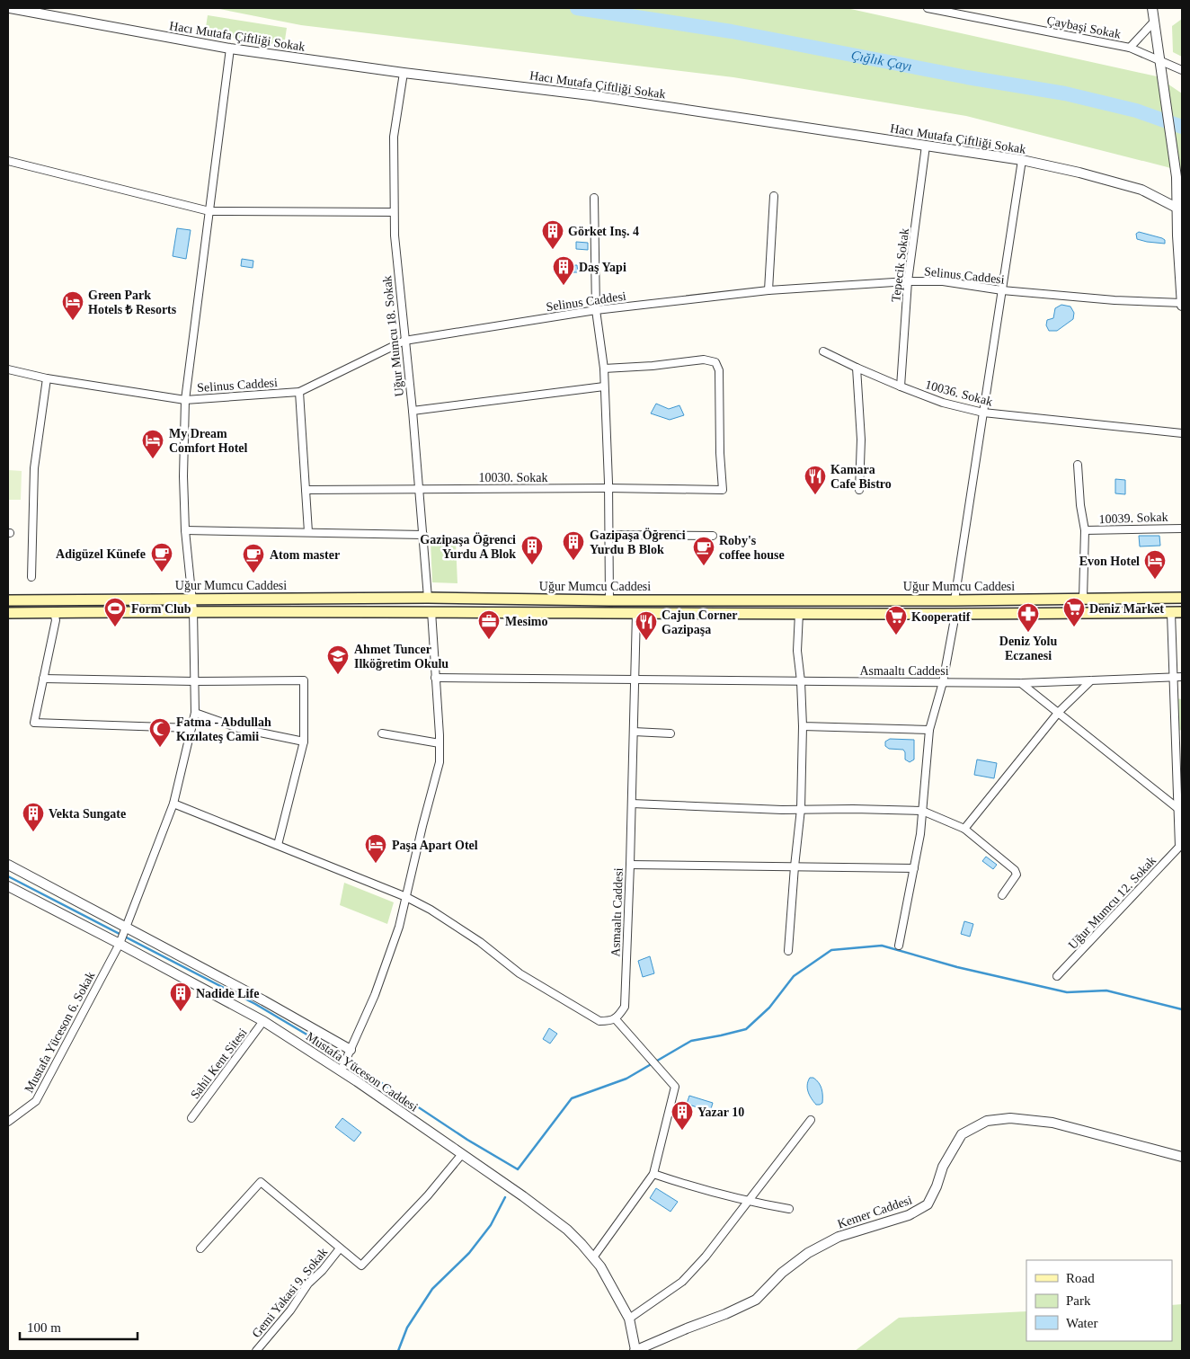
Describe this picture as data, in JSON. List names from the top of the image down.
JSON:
{
  "streets": {
    "main road": ["Uğur Mumcu Caddesi"],
    "street": [
      "Çaybaşi Sokak",
      "Hacı Mutafa Çiftliği Sokak",
      "Tepecik Sokak",
      "Selinus Caddesi",
      "Uğur Mumcu 18. Sokak",
      "10036. Sokak",
      "10030. Sokak",
      "10039. Sokak",
      "Asmaaltı Caddesi",
      "Uğur Mumcu 12. Sokak",
      "Mustafa Yüceson 6. Sokak",
      "Sahil Kent Sitesi",
      "Mustafa Yüceson Caddesi",
      "Kemer Caddesi",
      "Gemi Yakasi 9. Sokak"
    ]
  },
  "crossings": [
    ["Hacı Mutafa Çiftliği Sokak", "Tepecik Sokak"],
    ["Hacı Mutafa Çiftliği Sokak", "Uğur Mumcu 18. Sokak"],
    ["Hacı Mutafa Çiftliği Sokak", "Mustafa Yüceson 6. Sokak"],
    ["Tepecik Sokak", "Selinus Caddesi"],
    ["Tepecik Sokak", "10036. Sokak"],
    ["Selinus Caddesi", "Uğur Mumcu 18. Sokak"],
    ["Selinus Caddesi", "Mustafa Yüceson 6. Sokak"],
    ["Uğur Mumcu 18. Sokak", "10030. Sokak"],
    ["Uğur Mumcu 18. Sokak", "Uğur Mumcu Caddesi"],
    ["Uğur Mumcu Caddesi", "Asmaaltı Caddesi"],
    ["Uğur Mumcu Caddesi", "Mustafa Yüceson 6. Sokak"],
    ["Mustafa Yüceson 6. Sokak", "Mustafa Yüceson Caddesi"],
    ["Sahil Kent Sitesi", "Mustafa Yüceson Caddesi"],
    ["Mustafa Yüceson Caddesi", "Kemer Caddesi"]
  ],
  "water": ["Çığlık Çayı"],
  "places": {
    "building": [
      "Görket Inş. 4",
      "Daş Yapi",
      "Gazipaşa Öğrenci Yurdu B Blok",
      "Gazipaşa Öğrenci Yurdu A Blok",
      "Vekta Sungate",
      "Nadide Life",
      "Yazar 10"
    ],
    "hotel": [
      "Green Park Hotels ₺ Resorts",
      "My Dream Comfort Hotel",
      "Evon Hotel",
      "Paşa Apart Otel"
    ],
    "restaurant": ["Kamara Cafe Bistro", "Cajun Corner Gazipaşa"],
    "cafe": ["Roby's coffee house", "Adigüzel Künefe", "Atom master"],
    "sports": ["Form Club"],
    "supermarket": ["Deniz Market", "Kooperatif"],
    "pharmacy": ["Deniz Yolu Eczanesi"],
    "office": ["Mesimo"],
    "school or university": ["Ahmet Tuncer Ilköğretim Okulu"],
    "mosque": ["Fatma - Abdullah Kızılateş Camii"]
  },
  "legend": ["Road", "Park", "Water"],
  "scale_bar": "100 m"
}
